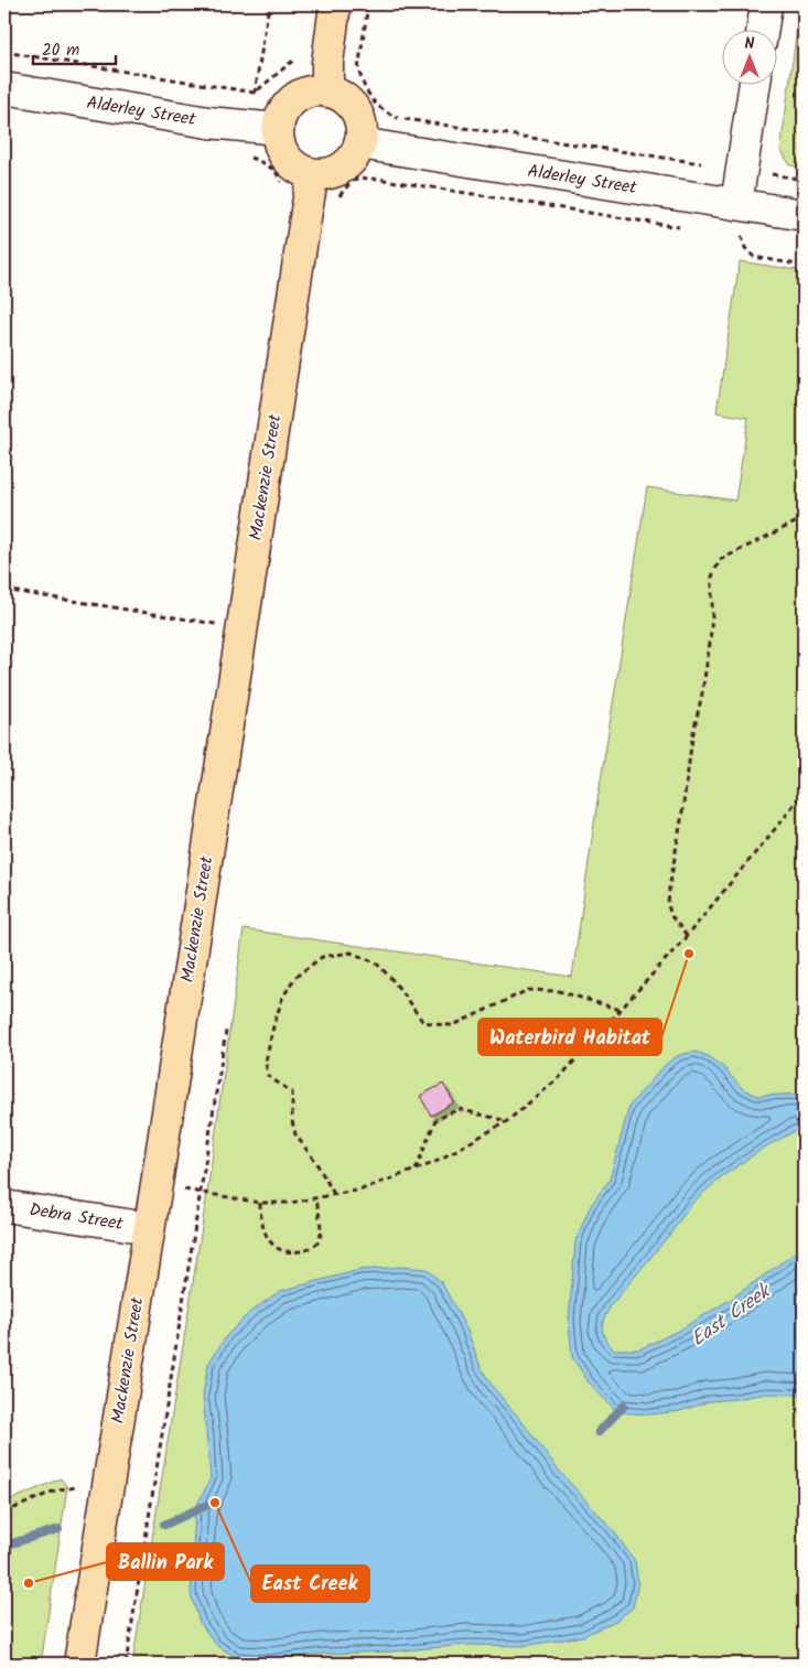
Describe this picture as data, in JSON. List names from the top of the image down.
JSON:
{
  "streets": {
    "main road": ["Mackenzie Street"],
    "street": ["Alderley Street", "Debra Street"]
  },
  "crossings": [
    ["Alderley Street", "Mackenzie Street"],
    ["Mackenzie Street", "Debra Street"]
  ],
  "water": ["East Creek"],
  "places": ["Waterbird Habitat", "East Creek", "Ballin Park"],
  "scale_bar": "20 m",
  "north": "top"
}
